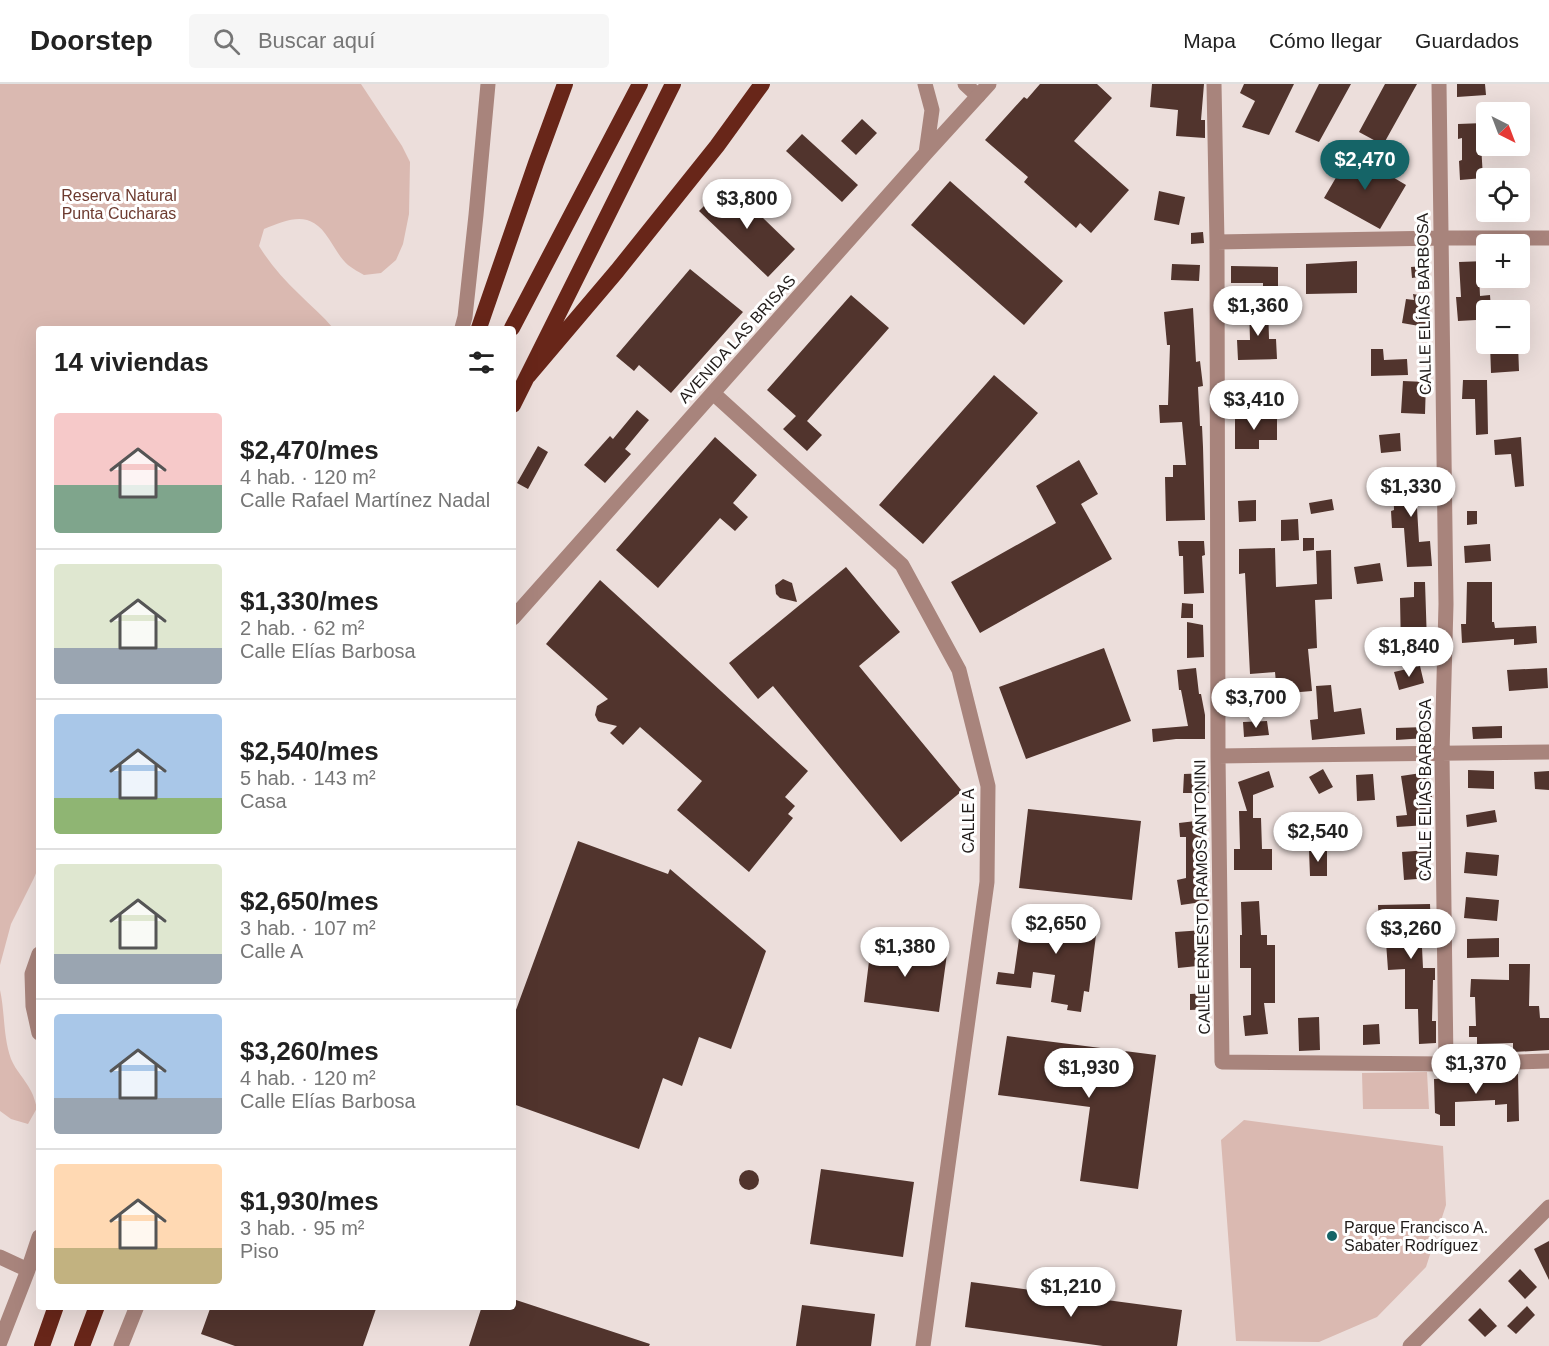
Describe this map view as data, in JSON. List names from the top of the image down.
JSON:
{
  "streets": {
    "street": [
      "CALLE ELÍAS BARBOSA",
      "AVENIDA LAS BRISAS",
      "CALLE A",
      "CALLE ERNESTO RAMOS ANTONINI"
    ]
  },
  "crossings": [
    ["CALLE ELÍAS BARBOSA", "CALLE ERNESTO RAMOS ANTONINI"],
    ["AVENIDA LAS BRISAS", "CALLE A"]
  ],
  "parks": ["Reserva Natural Punta Cucharas"],
  "places": ["Parque Francisco A. Sabater Rodríguez"],
  "north": "bottom right",
  "page": {
    "header": "Doorstep",
    "search": "Buscar aquí",
    "nav": ["Mapa", "Cómo llegar", "Guardados"],
    "map_buttons": ["+", "−"],
    "price": [
      "$2,470",
      "$3,800",
      "$1,360",
      "$3,410",
      "$1,330",
      "$1,840",
      "$3,700",
      "$2,540",
      "$2,650",
      "$3,260",
      "$1,380",
      "$1,370",
      "$1,930",
      "$1,210"
    ],
    "heading": "14 viviendas",
    "list": [
      {
        "name": "$2,470/mes",
        "note": "4 hab. · 120 m² · Calle Rafael Martínez Nadal"
      },
      {
        "name": "$1,330/mes",
        "note": "2 hab. · 62 m² · Calle Elías Barbosa"
      },
      {
        "name": "$2,540/mes",
        "note": "5 hab. · 143 m² · Casa"
      },
      {
        "name": "$2,650/mes",
        "note": "3 hab. · 107 m² · Calle A"
      },
      {
        "name": "$3,260/mes",
        "note": "4 hab. · 120 m² · Calle Elías Barbosa"
      },
      {
        "name": "$1,930/mes",
        "note": "3 hab. · 95 m² · Piso"
      }
    ]
  }
}
